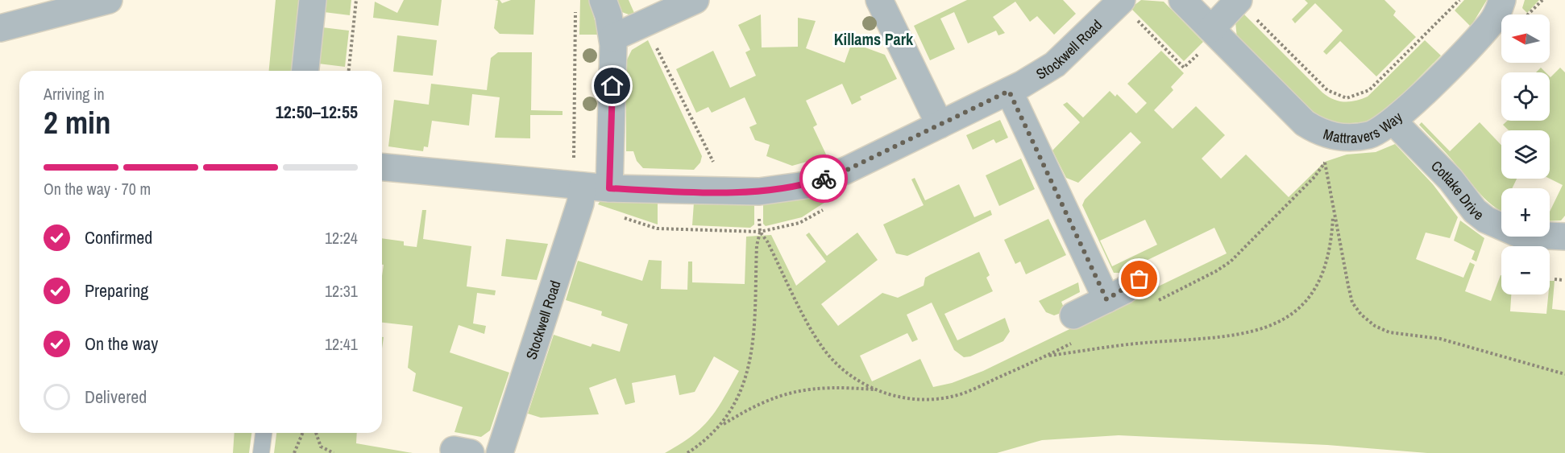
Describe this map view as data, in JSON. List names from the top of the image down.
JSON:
{
  "streets": {
    "street": ["Stockwell Road", "Mattravers Way", "Cotlake Drive"]
  },
  "crossings": [
    ["Mattravers Way", "Cotlake Drive"]
  ],
  "districts": ["Killams Park"],
  "north": "left",
  "page": {
    "map_buttons": ["+", "−"],
    "heading": ["2 min", "Arriving in", "12:50–12:55"],
    "bar": "On the way · 70 m",
    "list": [
      ["Confirmed", "12:24"],
      ["Preparing", "12:31"],
      ["On the way", "12:41"],
      "Delivered"
    ]
  }
}
